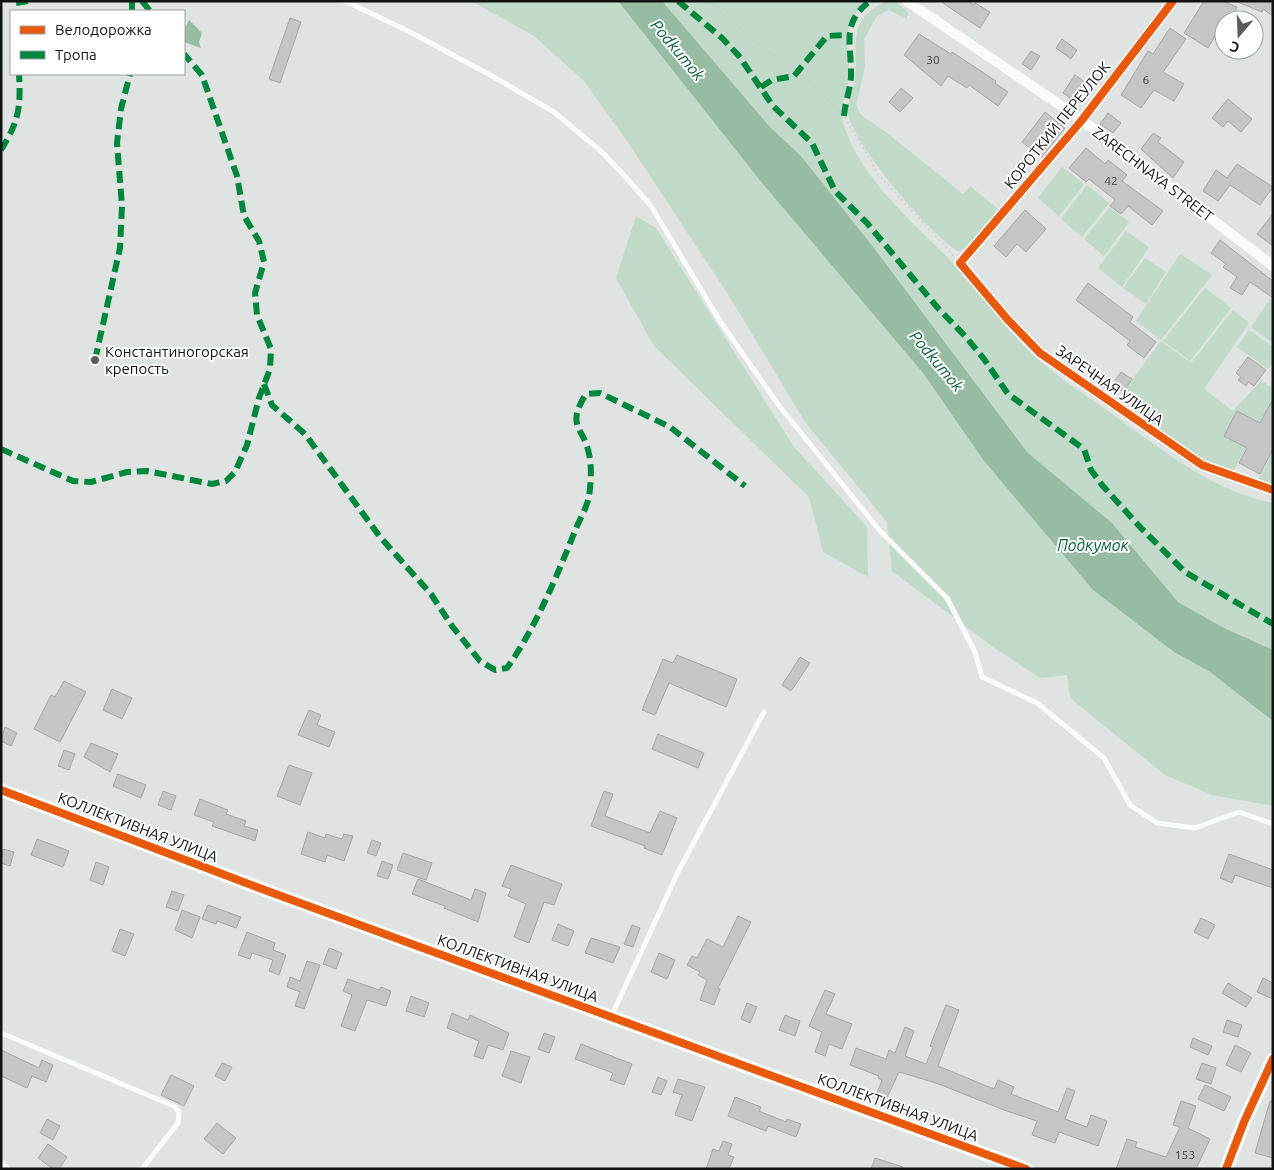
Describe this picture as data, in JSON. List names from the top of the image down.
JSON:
{
  "streets": {
    "street": [
      "КОРОТКИЙ ПЕРЕУЛОК",
      "ZARECHNAYA STREET",
      "ЗАРЕЧНАЯ УЛИЦА",
      "КОЛЛЕКТИВНАЯ УЛИЦА"
    ]
  },
  "crossings": [
    ["КОРОТКИЙ ПЕРЕУЛОК", "ZARECHNAYA STREET"],
    ["КОРОТКИЙ ПЕРЕУЛОК", "ЗАРЕЧНАЯ УЛИЦА"]
  ],
  "water": ["Podkumok", "Подкумок"],
  "places": ["Константиногорская крепость"],
  "house_numbers": [
    "30",
    "6",
    "42",
    "153"
  ],
  "legend": ["Велодорожка", "Тропа"],
  "north": "bottom"
}
